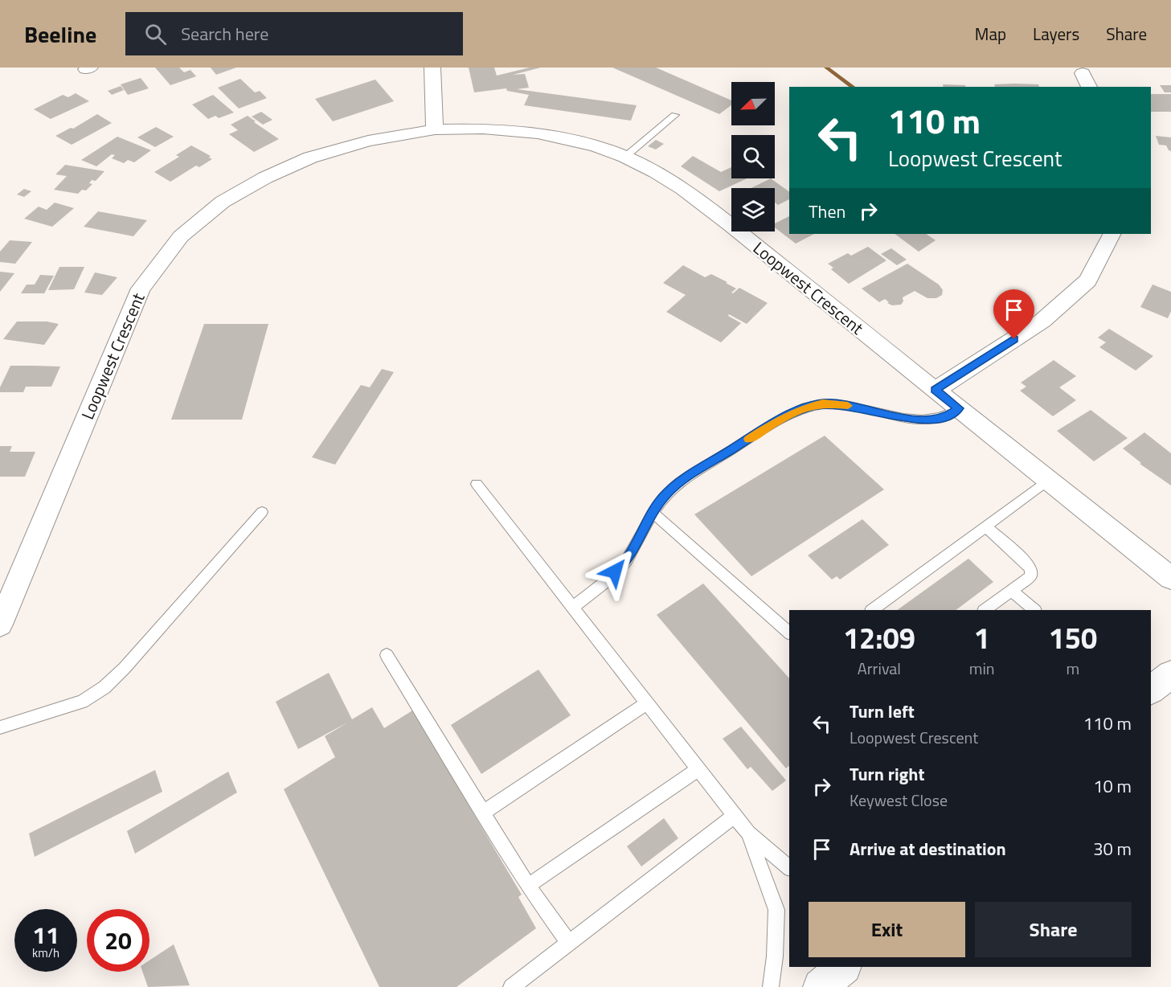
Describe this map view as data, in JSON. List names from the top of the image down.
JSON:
{
  "streets": {
    "street": ["Loopwest Crescent"]
  },
  "north": "bottom left",
  "page": {
    "header": "Beeline",
    "search": "Search here",
    "nav": ["Map", "Layers", "Share"],
    "turn": ["110 m", "Loopwest Crescent"],
    "then": "Then",
    "eta": [
      "12:09",
      "Arrival",
      "1",
      "min",
      "150",
      "m"
    ],
    "list": [
      {
        "name": "Turn left",
        "note": "Loopwest Crescent",
        "value": "110 m"
      },
      {
        "name": "Turn right",
        "note": "Keywest Close",
        "value": "10 m"
      },
      {
        "name": "Arrive at destination",
        "value": "30 m"
      }
    ],
    "buttons": ["Exit", "Share"],
    "speed": "11 km/h",
    "limit": "20"
  }
}
